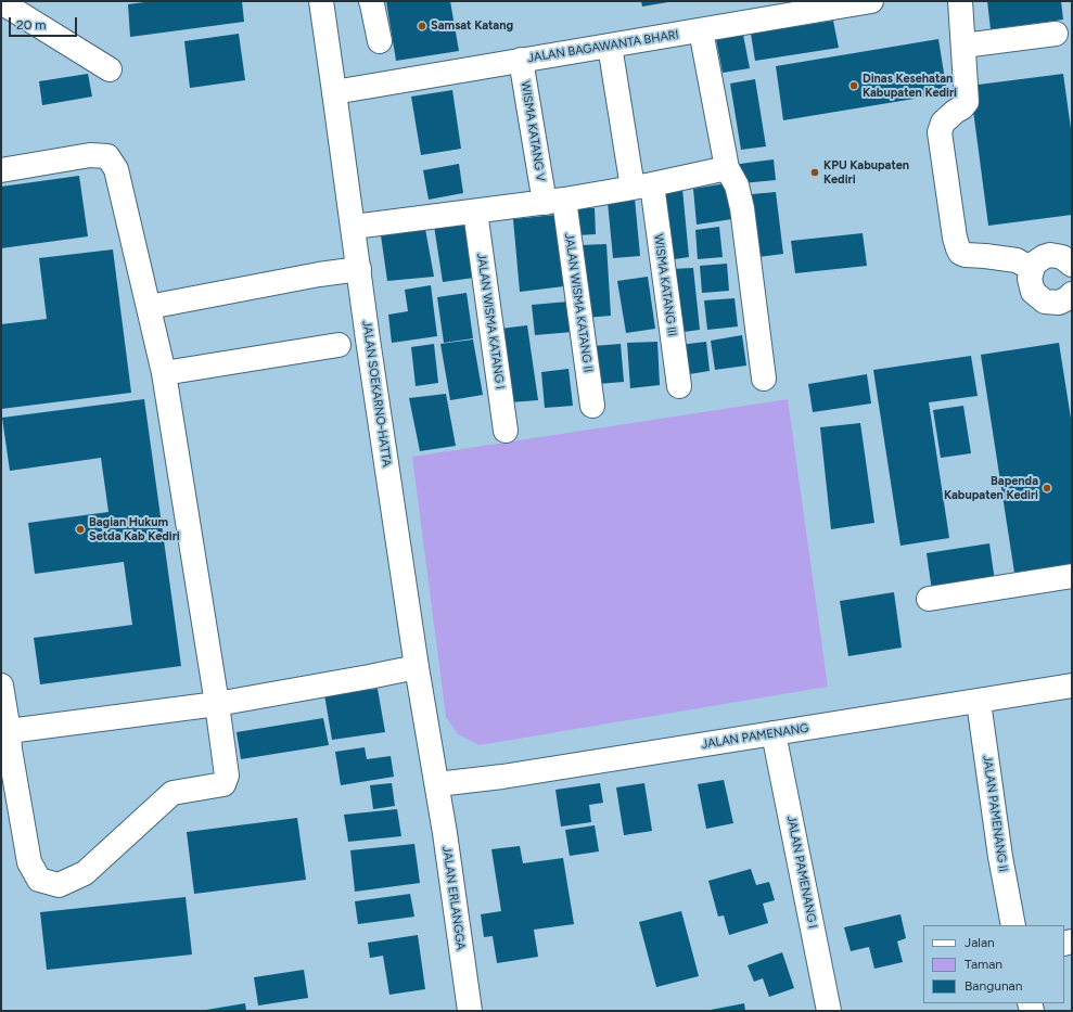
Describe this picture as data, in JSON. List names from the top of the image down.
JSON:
{
  "streets": {
    "street": [
      "JALAN BAGAWANTA BHARI",
      "WISMA KATANG V",
      "WISMA KATANG III",
      "JALAN WISMA KATANG II",
      "JALAN WISMA KATANG I",
      "JALAN SOEKARNO-HATTA",
      "JALAN PAMENANG",
      "JALAN PAMENANG II",
      "JALAN PAMENANG I",
      "JALAN ERLANGGA"
    ]
  },
  "crossings": [
    ["JALAN BAGAWANTA BHARI", "WISMA KATANG V"],
    ["JALAN BAGAWANTA BHARI", "WISMA KATANG III"],
    ["JALAN BAGAWANTA BHARI", "JALAN SOEKARNO-HATTA"],
    ["WISMA KATANG V", "JALAN WISMA KATANG II"],
    ["JALAN SOEKARNO-HATTA", "JALAN PAMENANG"],
    ["JALAN SOEKARNO-HATTA", "JALAN ERLANGGA"],
    ["JALAN PAMENANG", "JALAN PAMENANG II"],
    ["JALAN PAMENANG", "JALAN PAMENANG I"],
    ["JALAN PAMENANG", "JALAN ERLANGGA"]
  ],
  "places": [
    "Samsat Katang",
    "Dinas Kesehatan Kabupaten Kediri",
    "KPU Kabupaten Kediri",
    "Bapenda Kabupaten Kediri",
    "Bagian Hukum Setda Kab Kediri"
  ],
  "legend": ["Jalan", "Taman", "Bangunan"],
  "scale_bar": "20 m"
}
